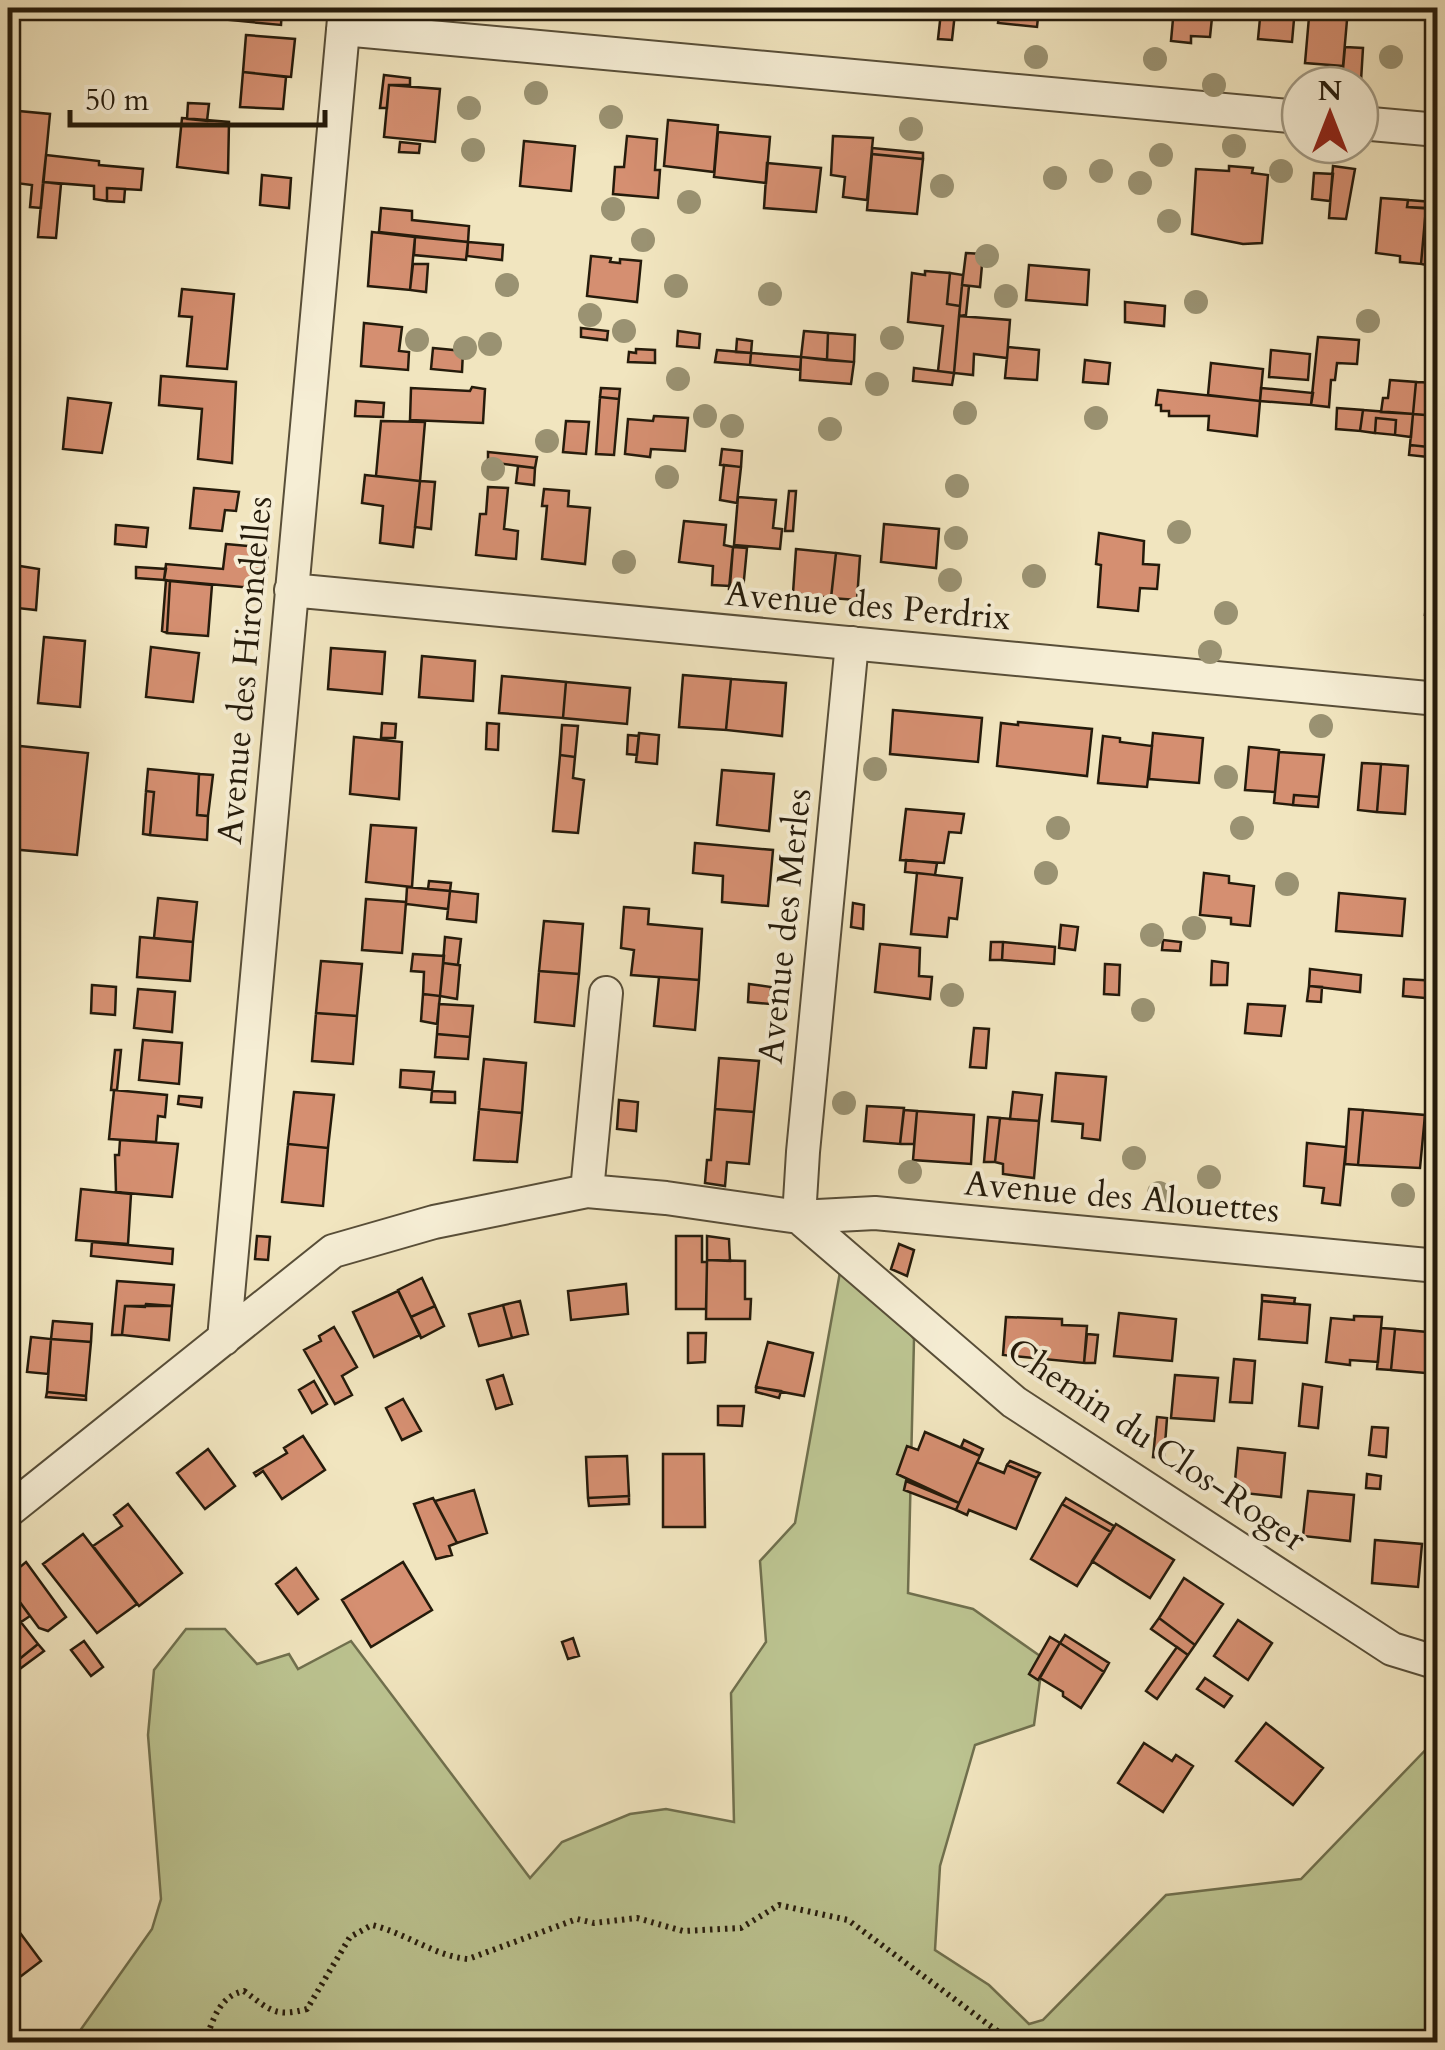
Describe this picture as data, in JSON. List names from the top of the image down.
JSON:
{
  "streets": {
    "street": [
      "Avenue des Perdrix",
      "Avenue des Hirondelles",
      "Avenue des Merles",
      "Avenue des Alouettes",
      "Chemin du Clos-Roger"
    ]
  },
  "crossings": [
    ["Avenue des Perdrix", "Avenue des Hirondelles"],
    ["Avenue des Perdrix", "Avenue des Merles"],
    ["Avenue des Merles", "Avenue des Alouettes"],
    ["Avenue des Merles", "Chemin du Clos-Roger"],
    ["Avenue des Alouettes", "Chemin du Clos-Roger"]
  ],
  "scale_bar": "50 m",
  "north": "top"
}
